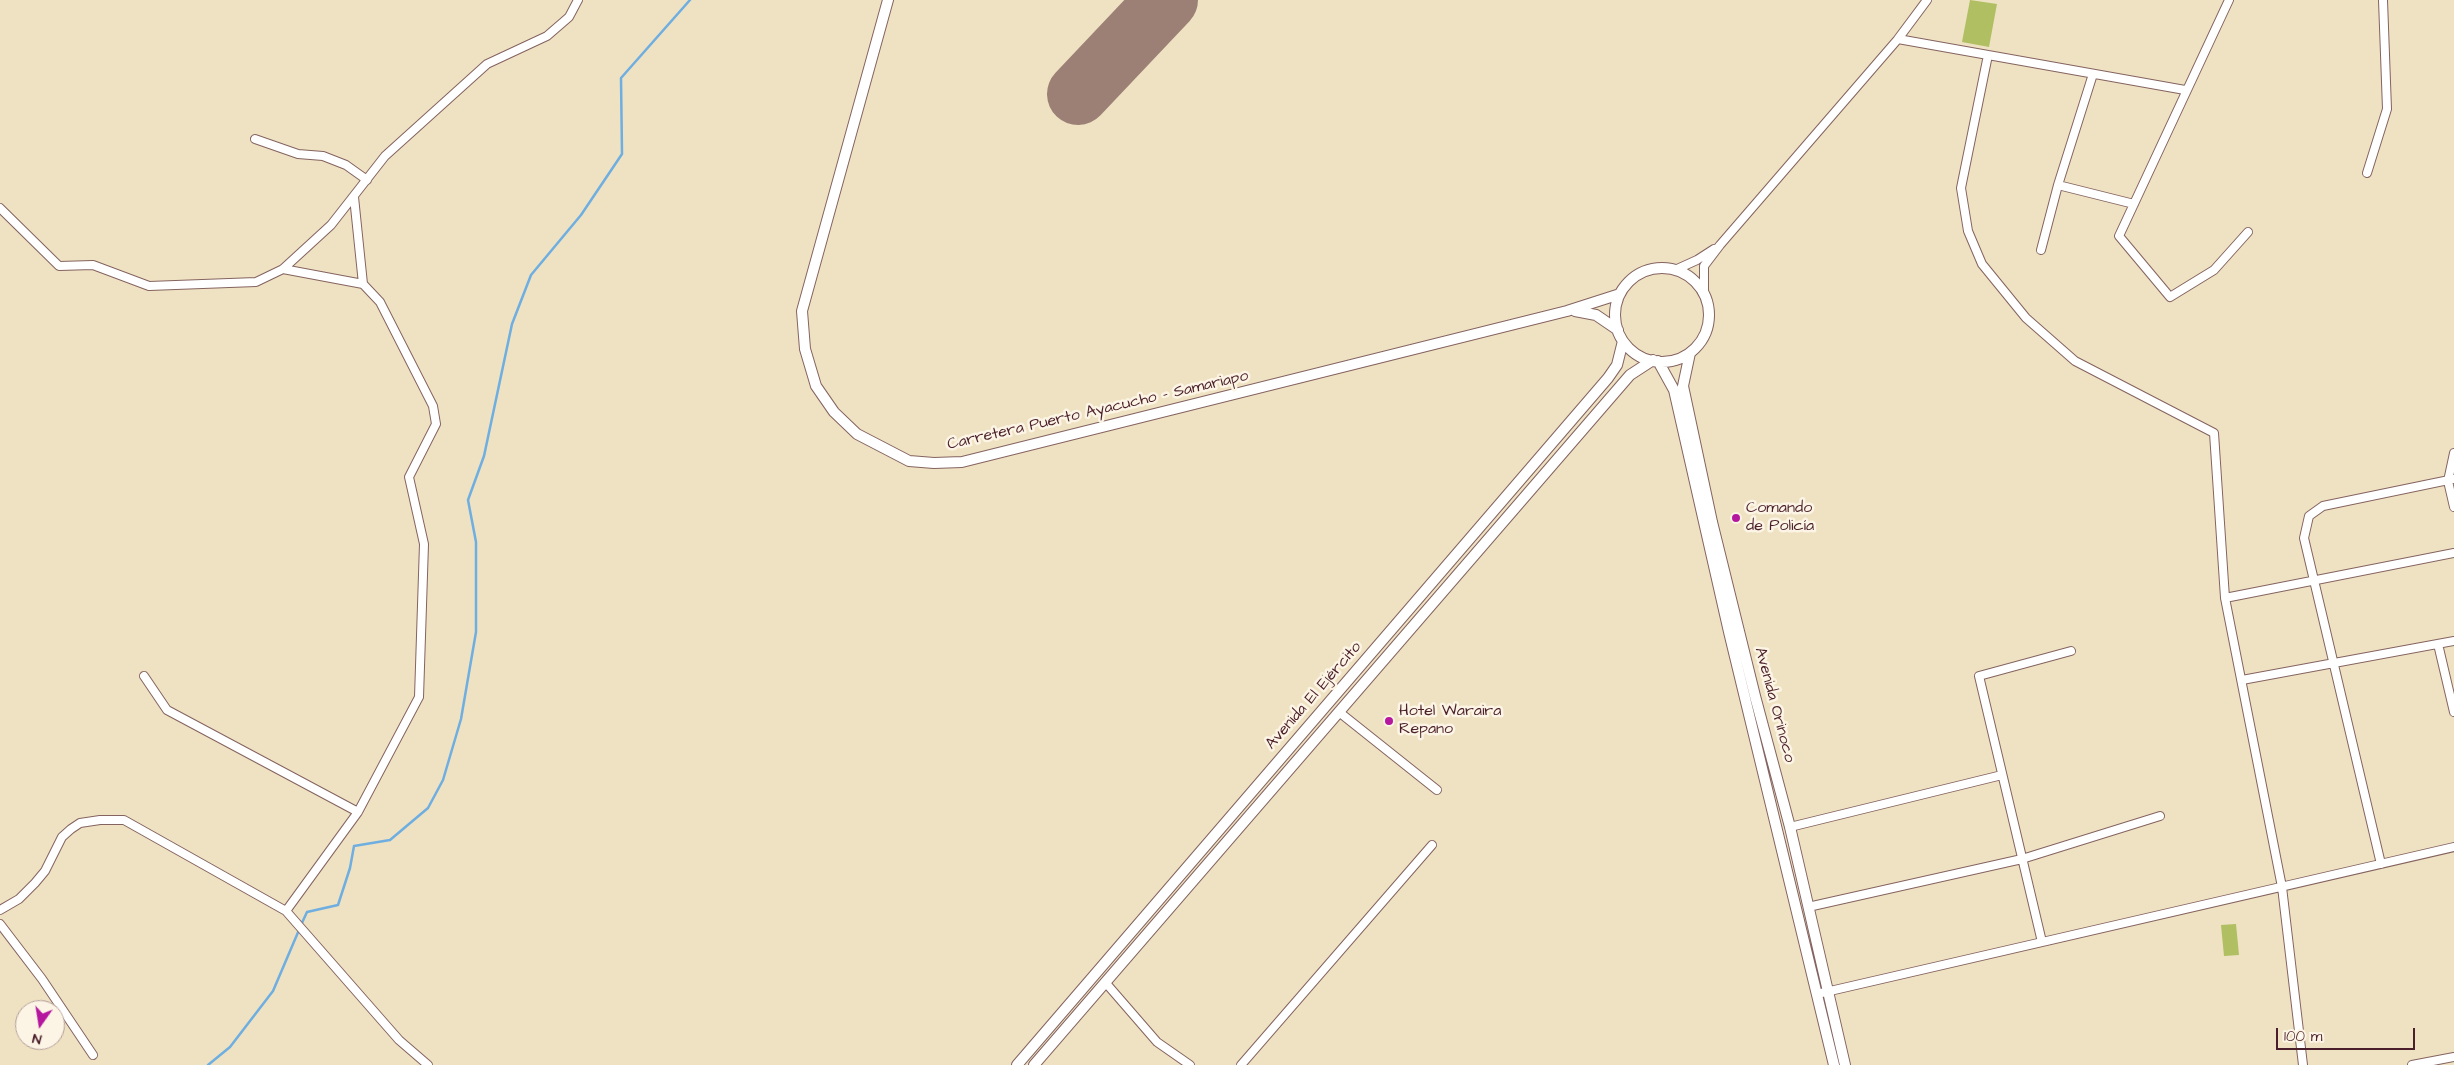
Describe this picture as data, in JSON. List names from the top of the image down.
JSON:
{
  "streets": {
    "street": ["Carretera Puerto Ayacucho - Samariapo", "Avenida El Ejército", "Avenida Orinoco"]
  },
  "crossings": [
    ["Carretera Puerto Ayacucho - Samariapo", "Avenida El Ejército"],
    ["Carretera Puerto Ayacucho - Samariapo", "Avenida Orinoco"],
    ["Avenida El Ejército", "Avenida Orinoco"]
  ],
  "places": ["Comando de Policía", "Hotel Waraira Repano"],
  "scale_bar": "100 m",
  "north": "bottom"
}
